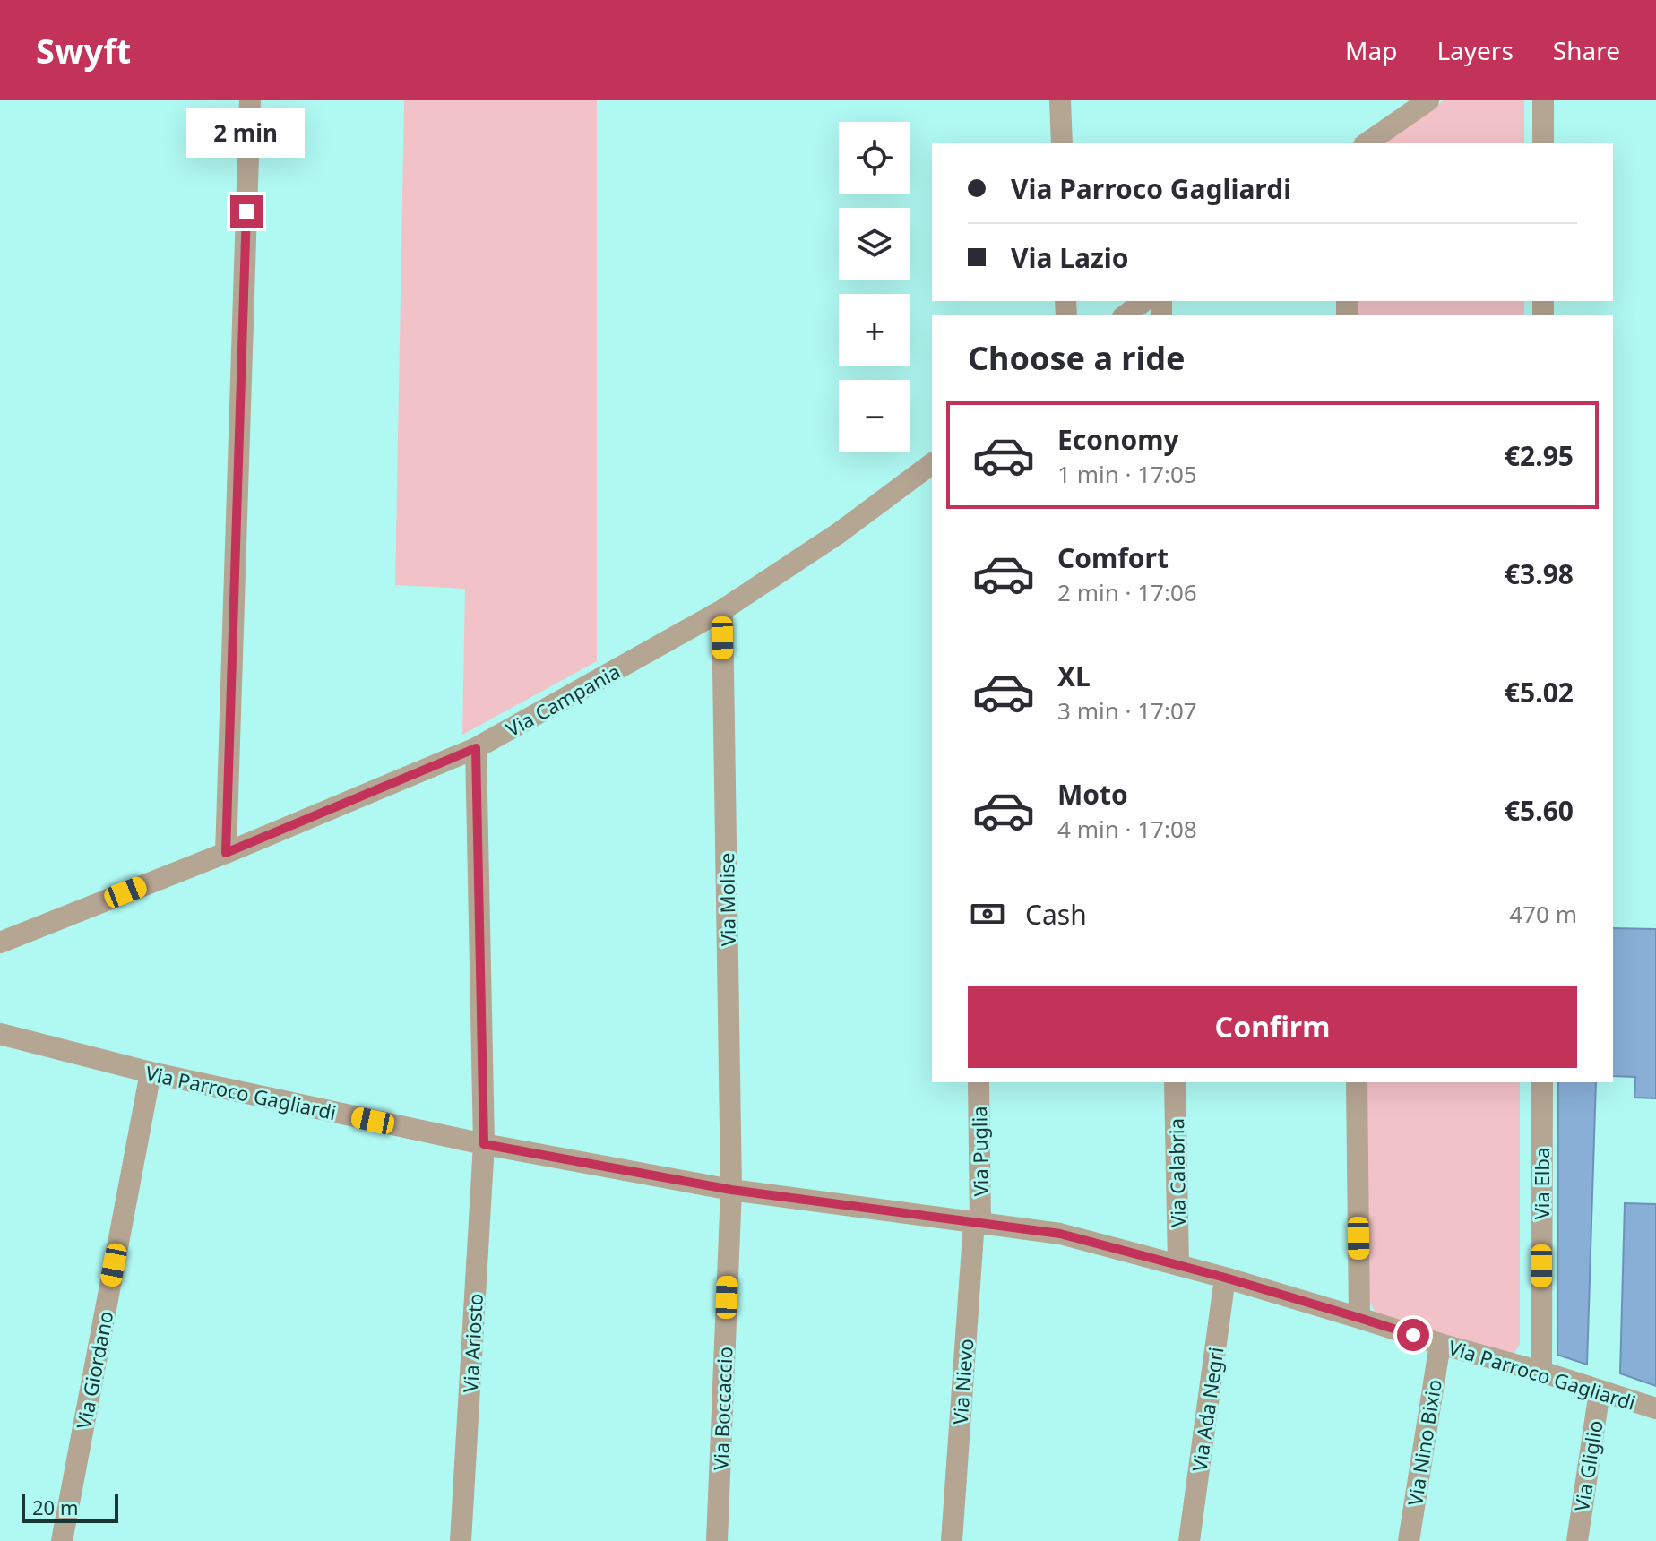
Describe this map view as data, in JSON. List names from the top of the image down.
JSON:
{
  "streets": {
    "street": [
      "Via Campania",
      "Via Molise",
      "Via Parroco Gagliardi",
      "Via Puglia",
      "Via Calabria",
      "Via Elba",
      "Via Ariosto",
      "Via Giordano",
      "Via Nievo",
      "Via Boccaccio",
      "Via Ada Negri",
      "Via Nino Bixio",
      "Via Gliglio"
    ]
  },
  "crossings": [
    ["Via Campania", "Via Molise"],
    ["Via Campania", "Via Ariosto"],
    ["Via Molise", "Via Parroco Gagliardi"],
    ["Via Molise", "Via Boccaccio"],
    ["Via Parroco Gagliardi", "Via Puglia"],
    ["Via Parroco Gagliardi", "Via Calabria"],
    ["Via Parroco Gagliardi", "Via Elba"],
    ["Via Parroco Gagliardi", "Via Ariosto"],
    ["Via Parroco Gagliardi", "Via Giordano"],
    ["Via Parroco Gagliardi", "Via Nievo"],
    ["Via Parroco Gagliardi", "Via Boccaccio"],
    ["Via Parroco Gagliardi", "Via Ada Negri"],
    ["Via Parroco Gagliardi", "Via Nino Bixio"],
    ["Via Parroco Gagliardi", "Via Gliglio"],
    ["Via Puglia", "Via Nievo"]
  ],
  "scale_bar": "20 m",
  "page": {
    "header": "Swyft",
    "nav": ["Map", "Layers", "Share"],
    "bubble": "2 min",
    "map_buttons": ["+", "−"],
    "banner": ["Via Parroco Gagliardi", "Via Lazio"],
    "heading": "Choose a ride",
    "list": [
      {
        "name": "Economy",
        "note": "1 min · 17:05",
        "value": "€2.95"
      },
      {
        "name": "Comfort",
        "note": "2 min · 17:06",
        "value": "€3.98"
      },
      {
        "name": "XL",
        "note": "3 min · 17:07",
        "value": "€5.02"
      },
      {
        "name": "Moto",
        "note": "4 min · 17:08",
        "value": "€5.60"
      }
    ],
    "pay": ["Cash", "470 m"],
    "buttons": "Confirm",
    "scale": "20 m"
  }
}
